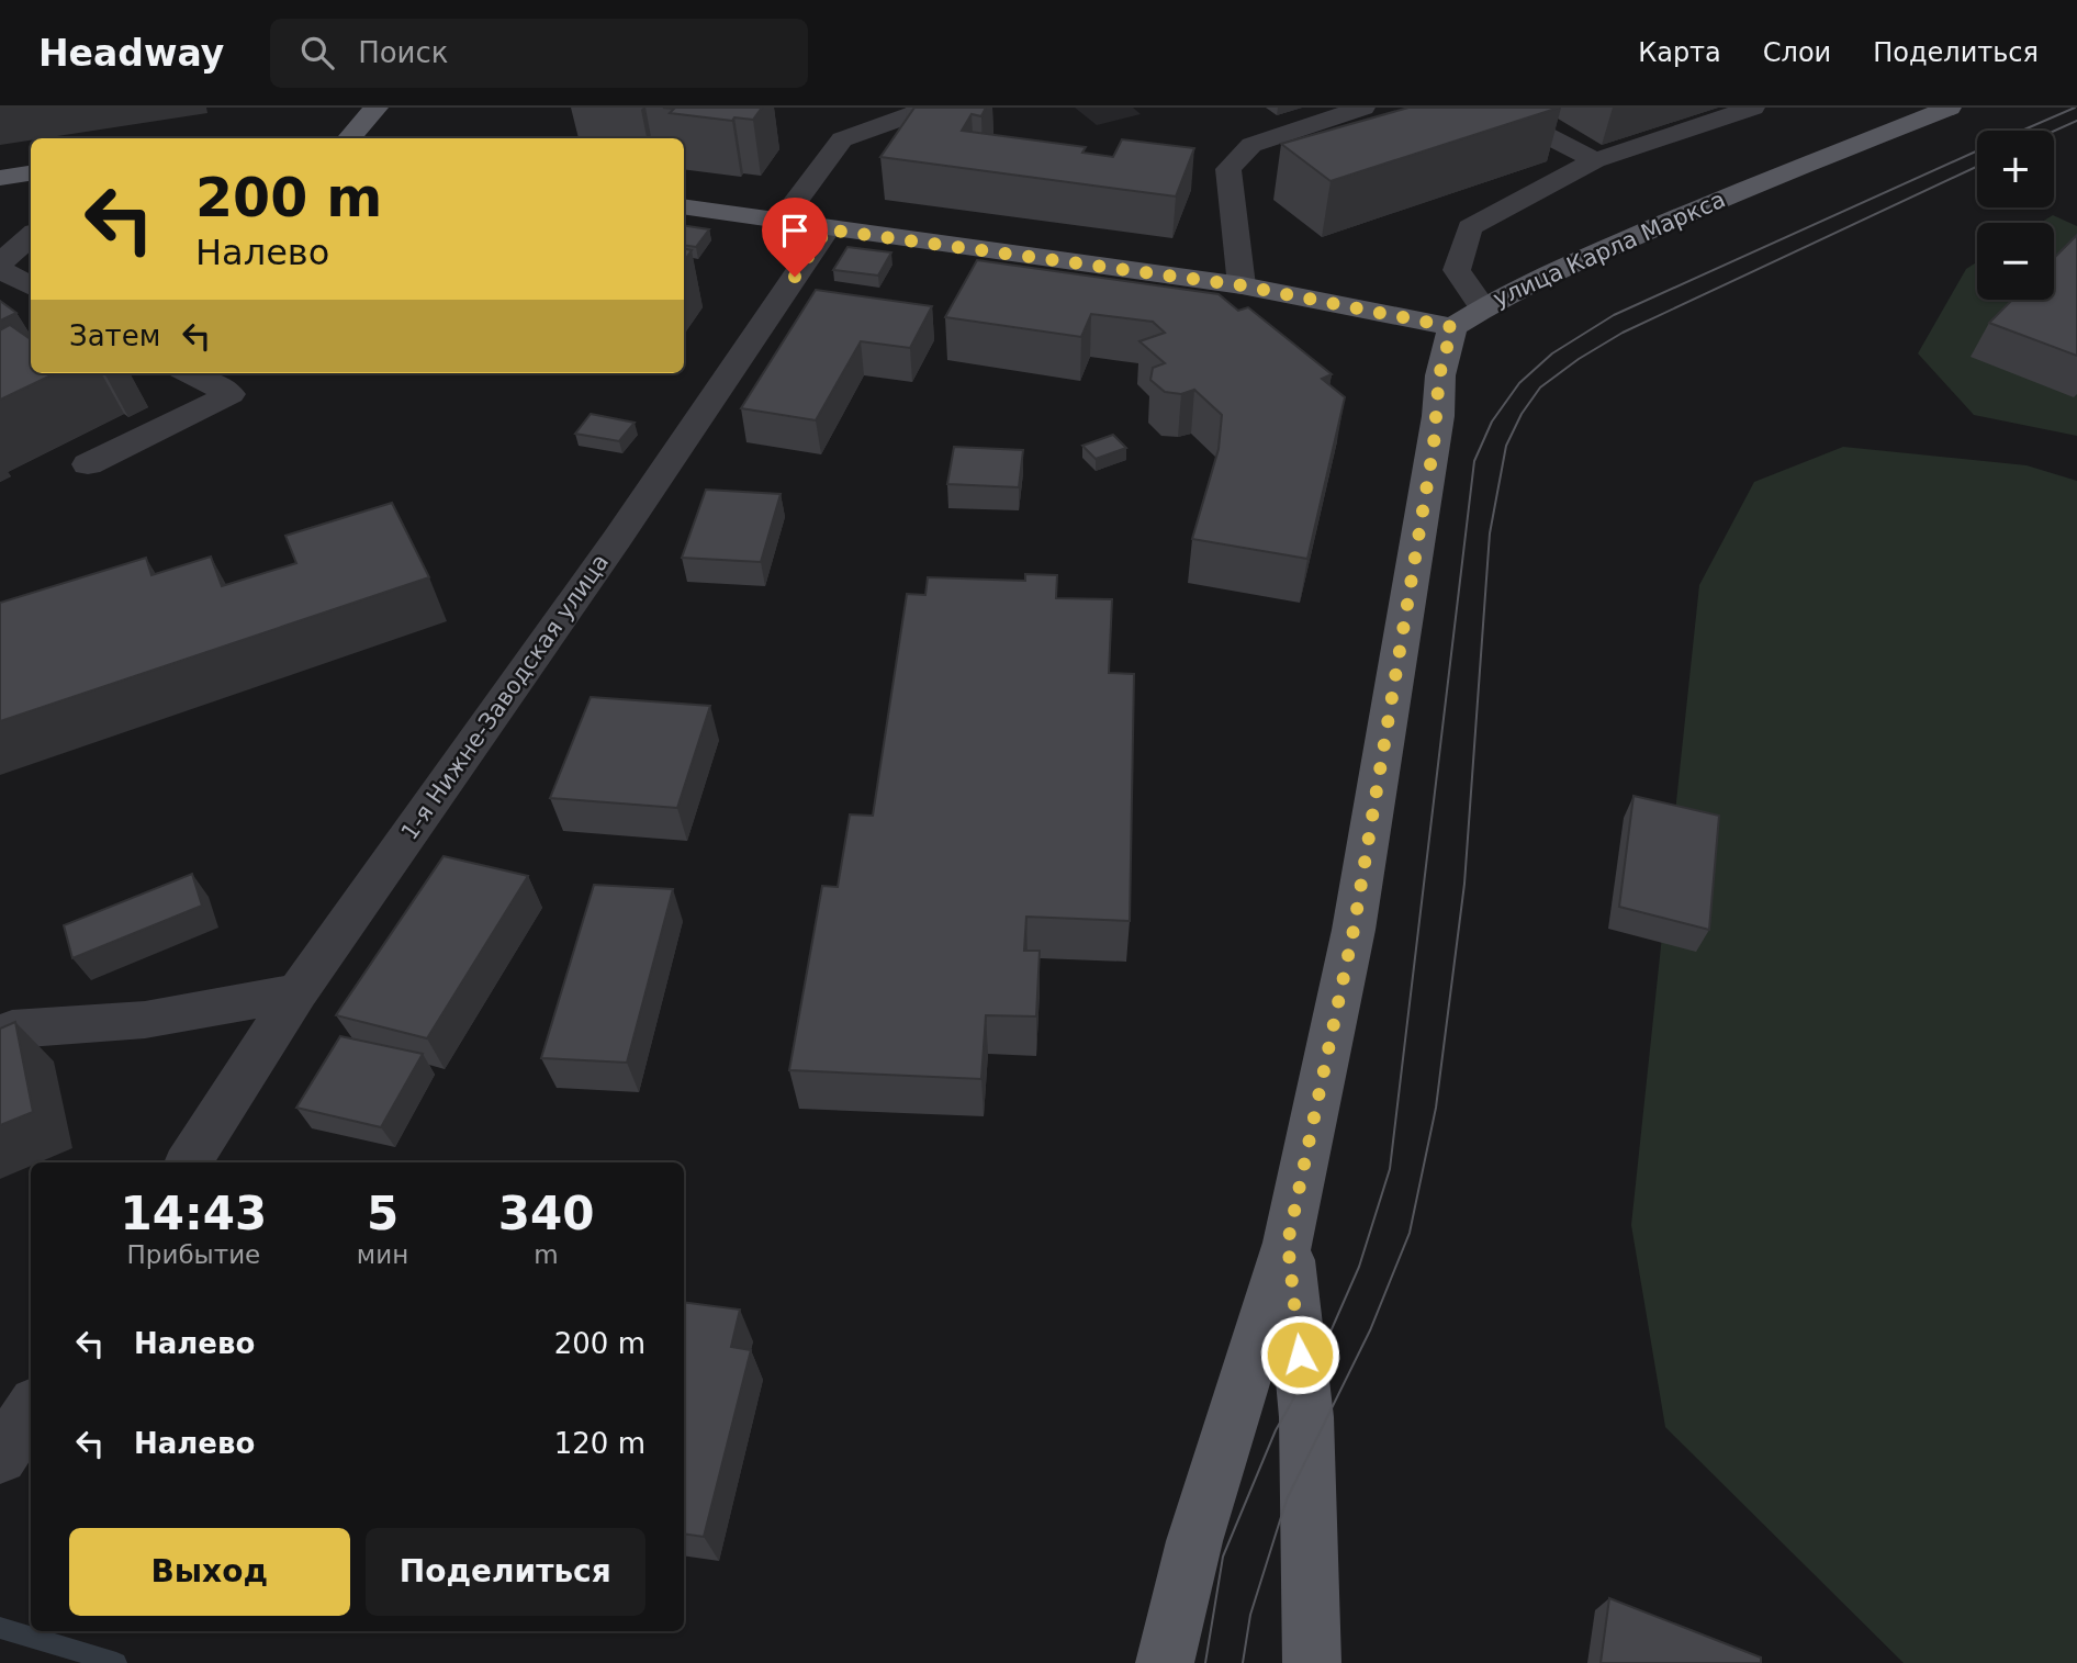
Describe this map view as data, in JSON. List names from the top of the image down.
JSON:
{
  "streets": {
    "main road": ["улица Карла Маркса"],
    "street": ["1-я Нижне-Заводская улица"]
  },
  "page": {
    "header": "Headway",
    "search": "Поиск",
    "nav": ["Карта", "Слои", "Поделиться"],
    "map_buttons": ["+", "−"],
    "turn": ["200 m", "Налево"],
    "then": "Затем",
    "eta": [
      "14:43",
      "Прибытие",
      "5",
      "мин",
      "340",
      "m"
    ],
    "list": [
      {
        "name": "Налево",
        "value": "200 m"
      },
      {
        "name": "Налево",
        "value": "120 m"
      }
    ],
    "buttons": ["Выход", "Поделиться"]
  }
}
